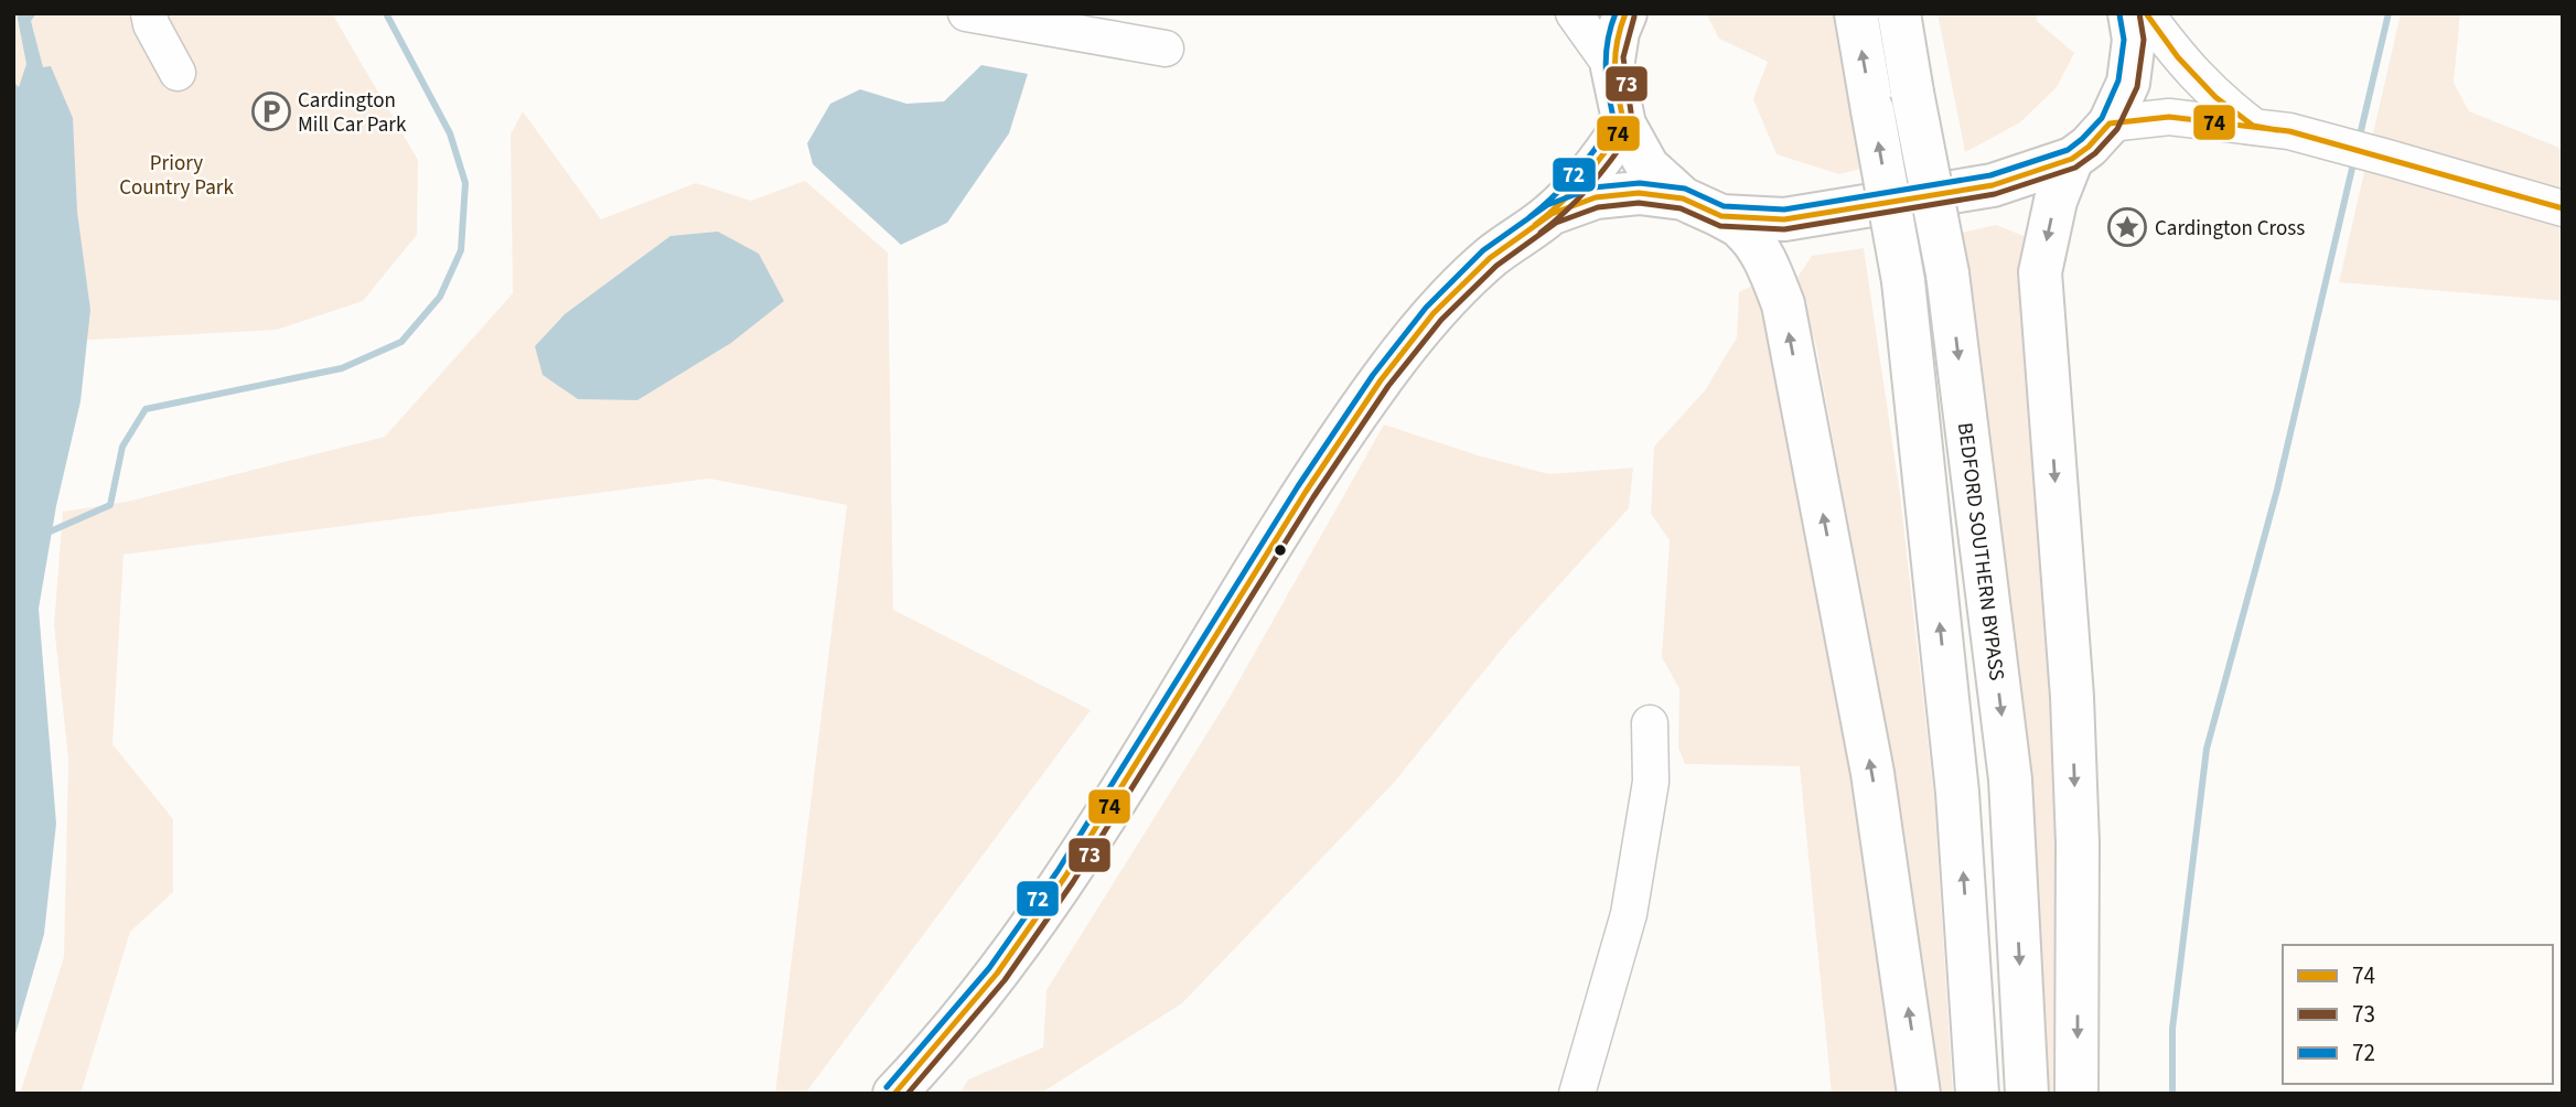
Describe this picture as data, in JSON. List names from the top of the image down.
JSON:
{
  "streets": {
    "main road": ["BEDFORD SOUTHERN BYPASS"]
  },
  "parks": ["Priory Country Park"],
  "places": {
    "parking": ["Cardington Mill Car Park"],
    "place": ["Cardington Cross"]
  },
  "lines": ["transit line 74", "transit line 73", "transit line 72"],
  "legend": ["74", "73", "72"]
}
